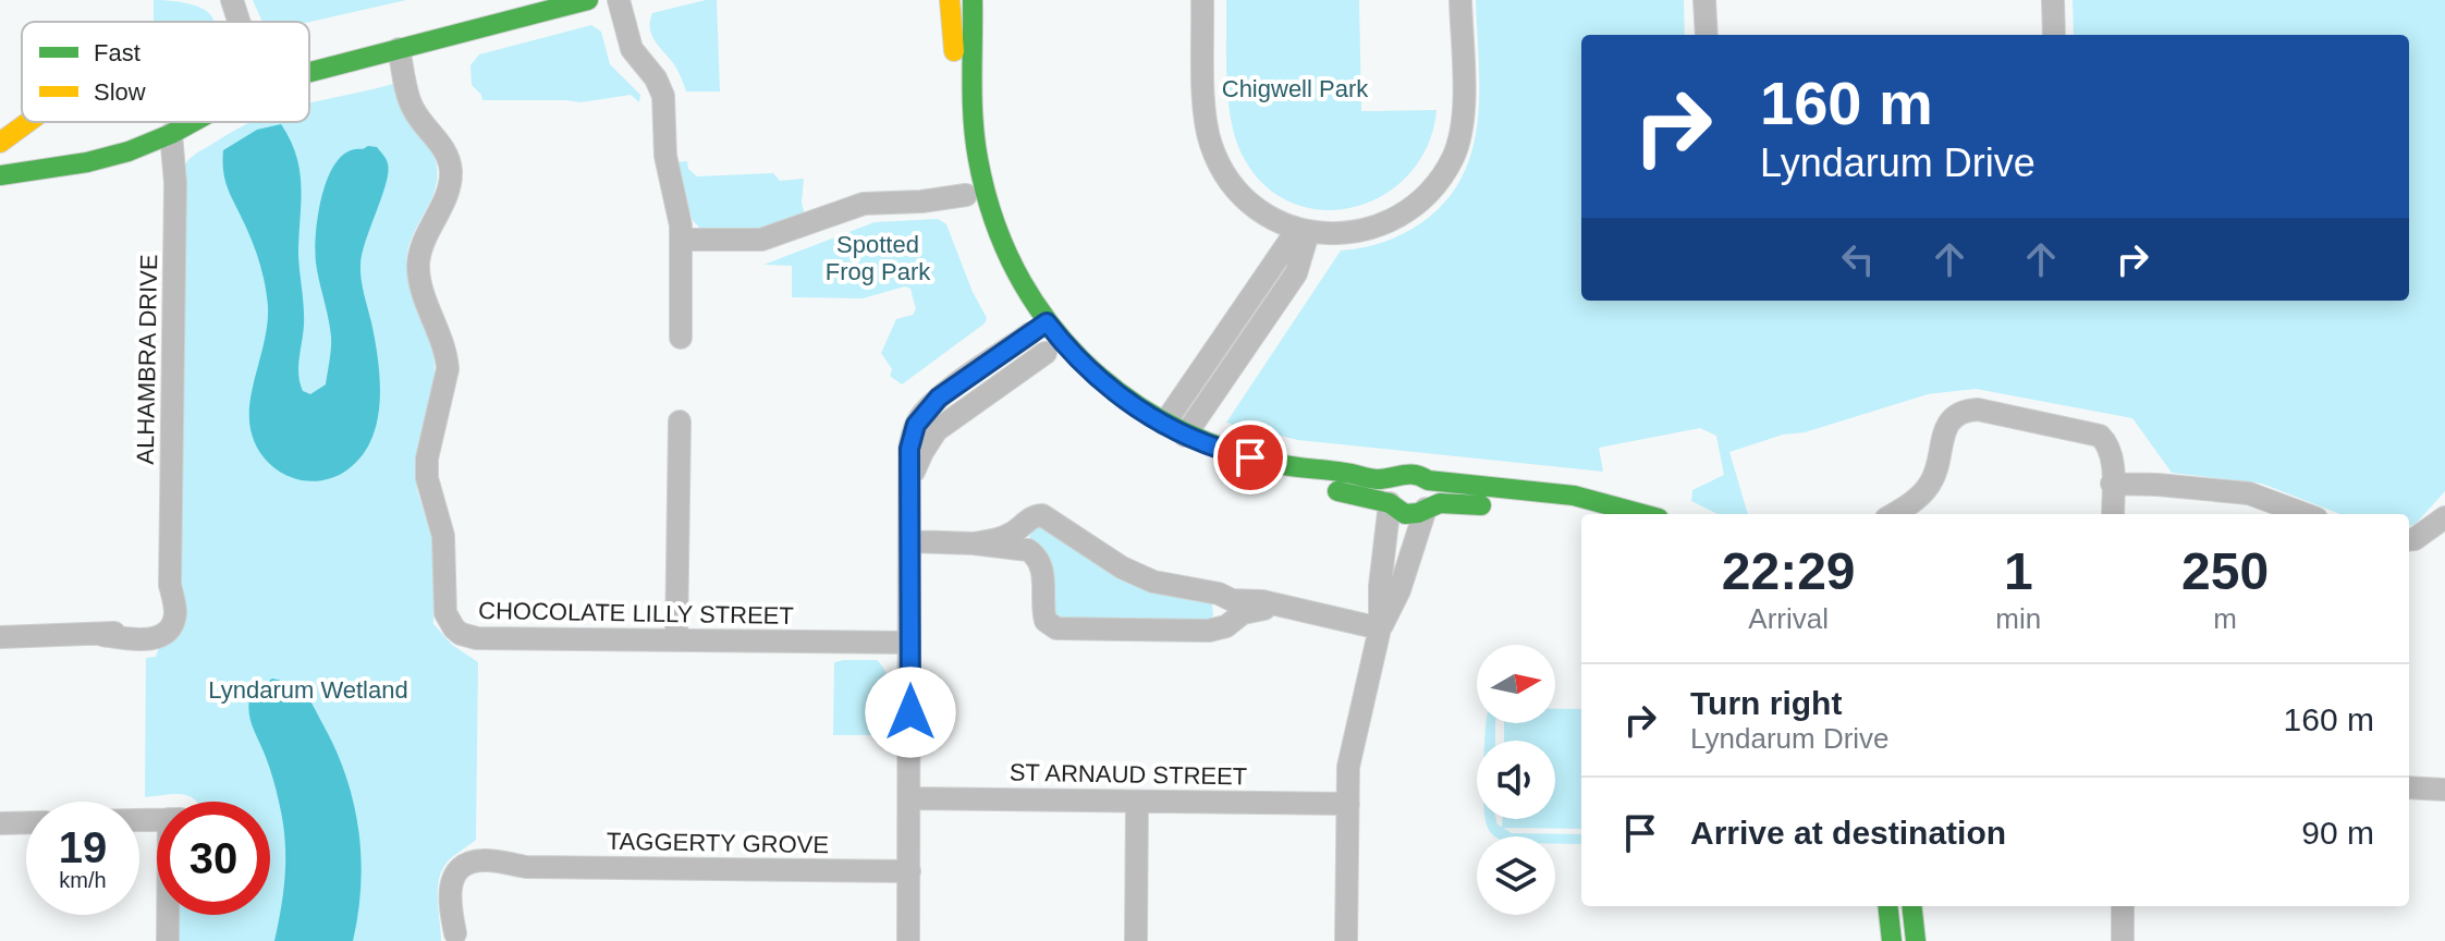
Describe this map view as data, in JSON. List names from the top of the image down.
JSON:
{
  "streets": {
    "street": [
      "ALHAMBRA DRIVE",
      "CHOCOLATE LILLY STREET",
      "ST ARNAUD STREET",
      "TAGGERTY GROVE"
    ]
  },
  "parks": ["Chigwell Park", "Spotted Frog Park", "Lyndarum Wetland"],
  "legend": ["Fast", "Slow"],
  "north": "right",
  "page": {
    "turn": ["160 m", "Lyndarum Drive"],
    "eta": [
      "22:29",
      "Arrival",
      "1",
      "min",
      "250",
      "m"
    ],
    "list": [
      {
        "name": "Turn right",
        "note": "Lyndarum Drive",
        "value": "160 m"
      },
      {
        "name": "Arrive at destination",
        "value": "90 m"
      }
    ],
    "speed": "19 km/h",
    "limit": "30"
  }
}
